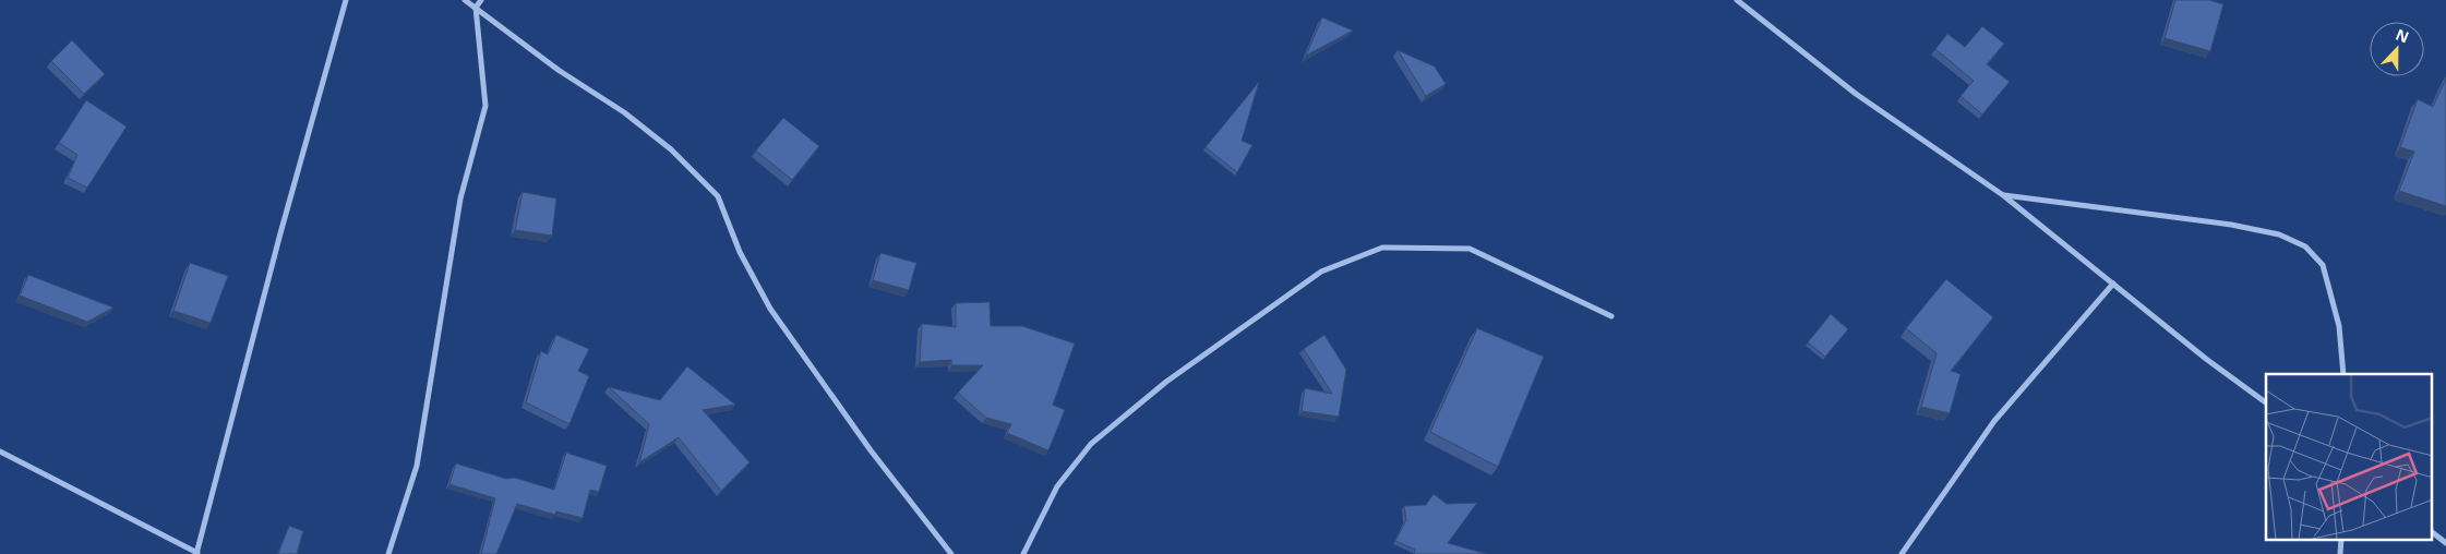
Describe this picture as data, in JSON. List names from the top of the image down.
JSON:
{
  "north": "top"
}
